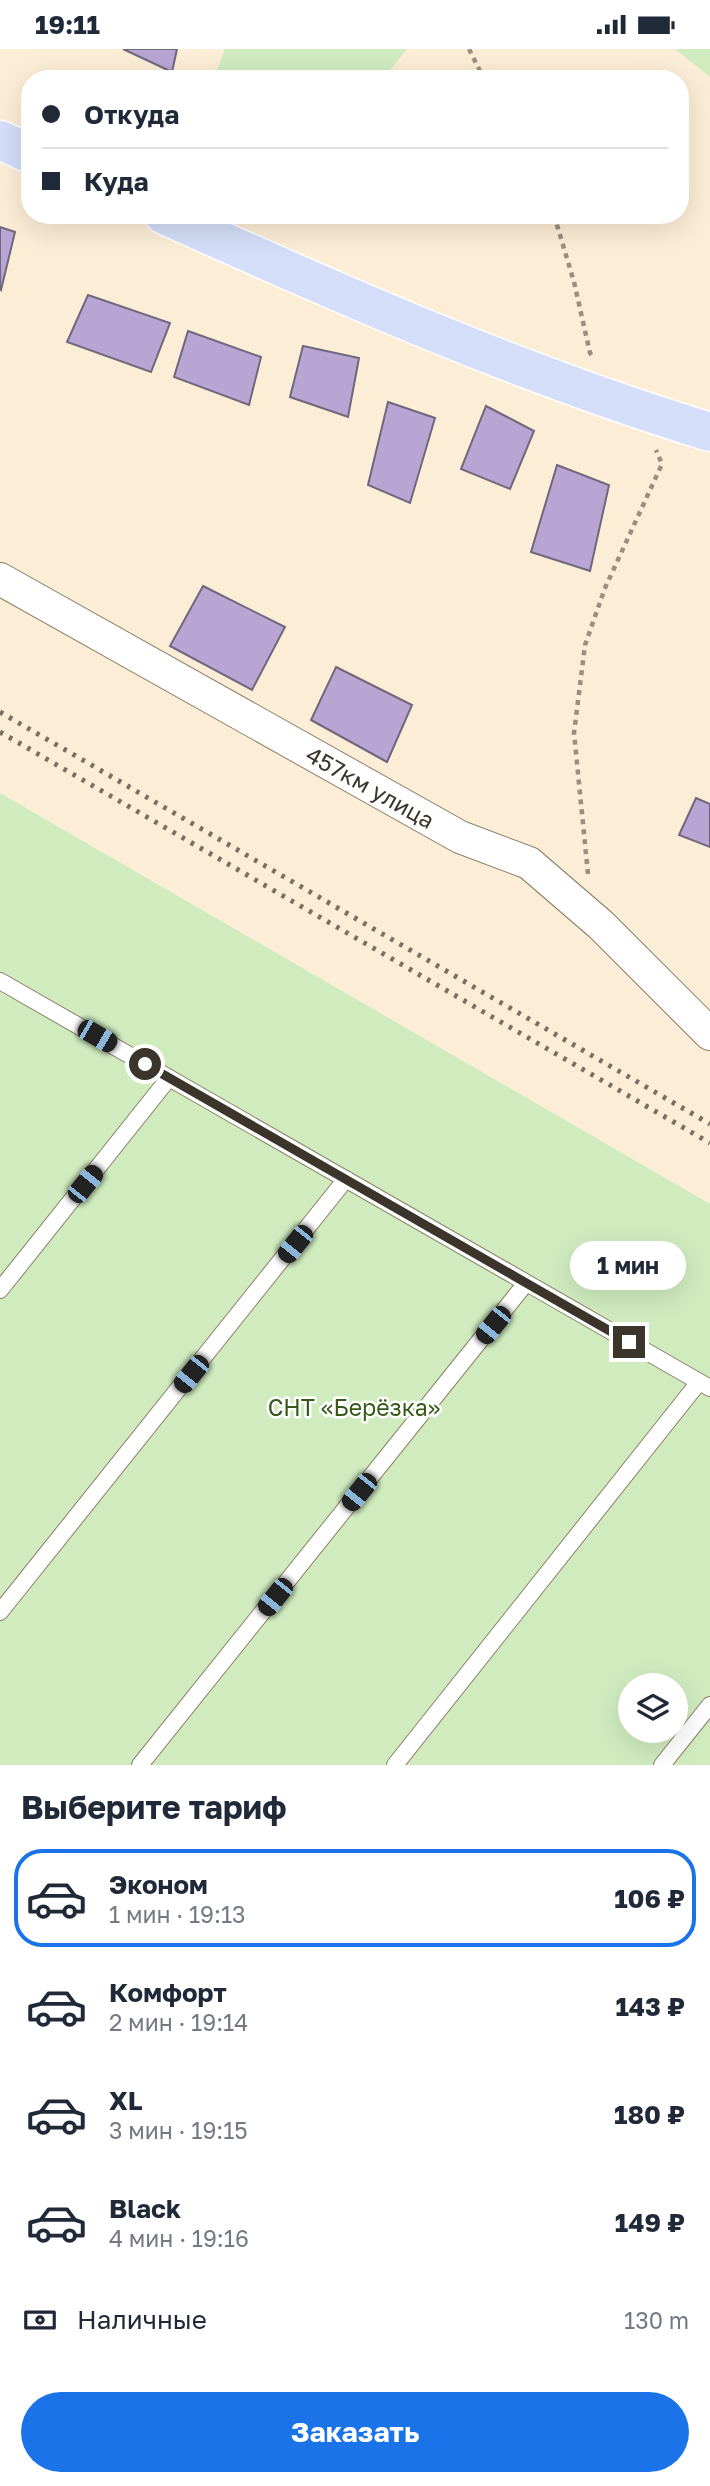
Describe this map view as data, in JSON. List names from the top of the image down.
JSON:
{
  "streets": {
    "street": ["457км улица"]
  },
  "parks": ["СНТ «Берёзка»"],
  "page": {
    "status": "19:11",
    "banner": ["Откуда", "Куда"],
    "bubble": "1 мин",
    "heading": "Выберите тариф",
    "list": [
      {
        "name": "Эконом",
        "note": "1 мин · 19:13",
        "value": "106 ₽"
      },
      {
        "name": "Комфорт",
        "note": "2 мин · 19:14",
        "value": "143 ₽"
      },
      {
        "name": "XL",
        "note": "3 мин · 19:15",
        "value": "180 ₽"
      },
      {
        "name": "Black",
        "note": "4 мин · 19:16",
        "value": "149 ₽"
      }
    ],
    "pay": ["Наличные", "130 m"],
    "buttons": "Заказать"
  }
}
